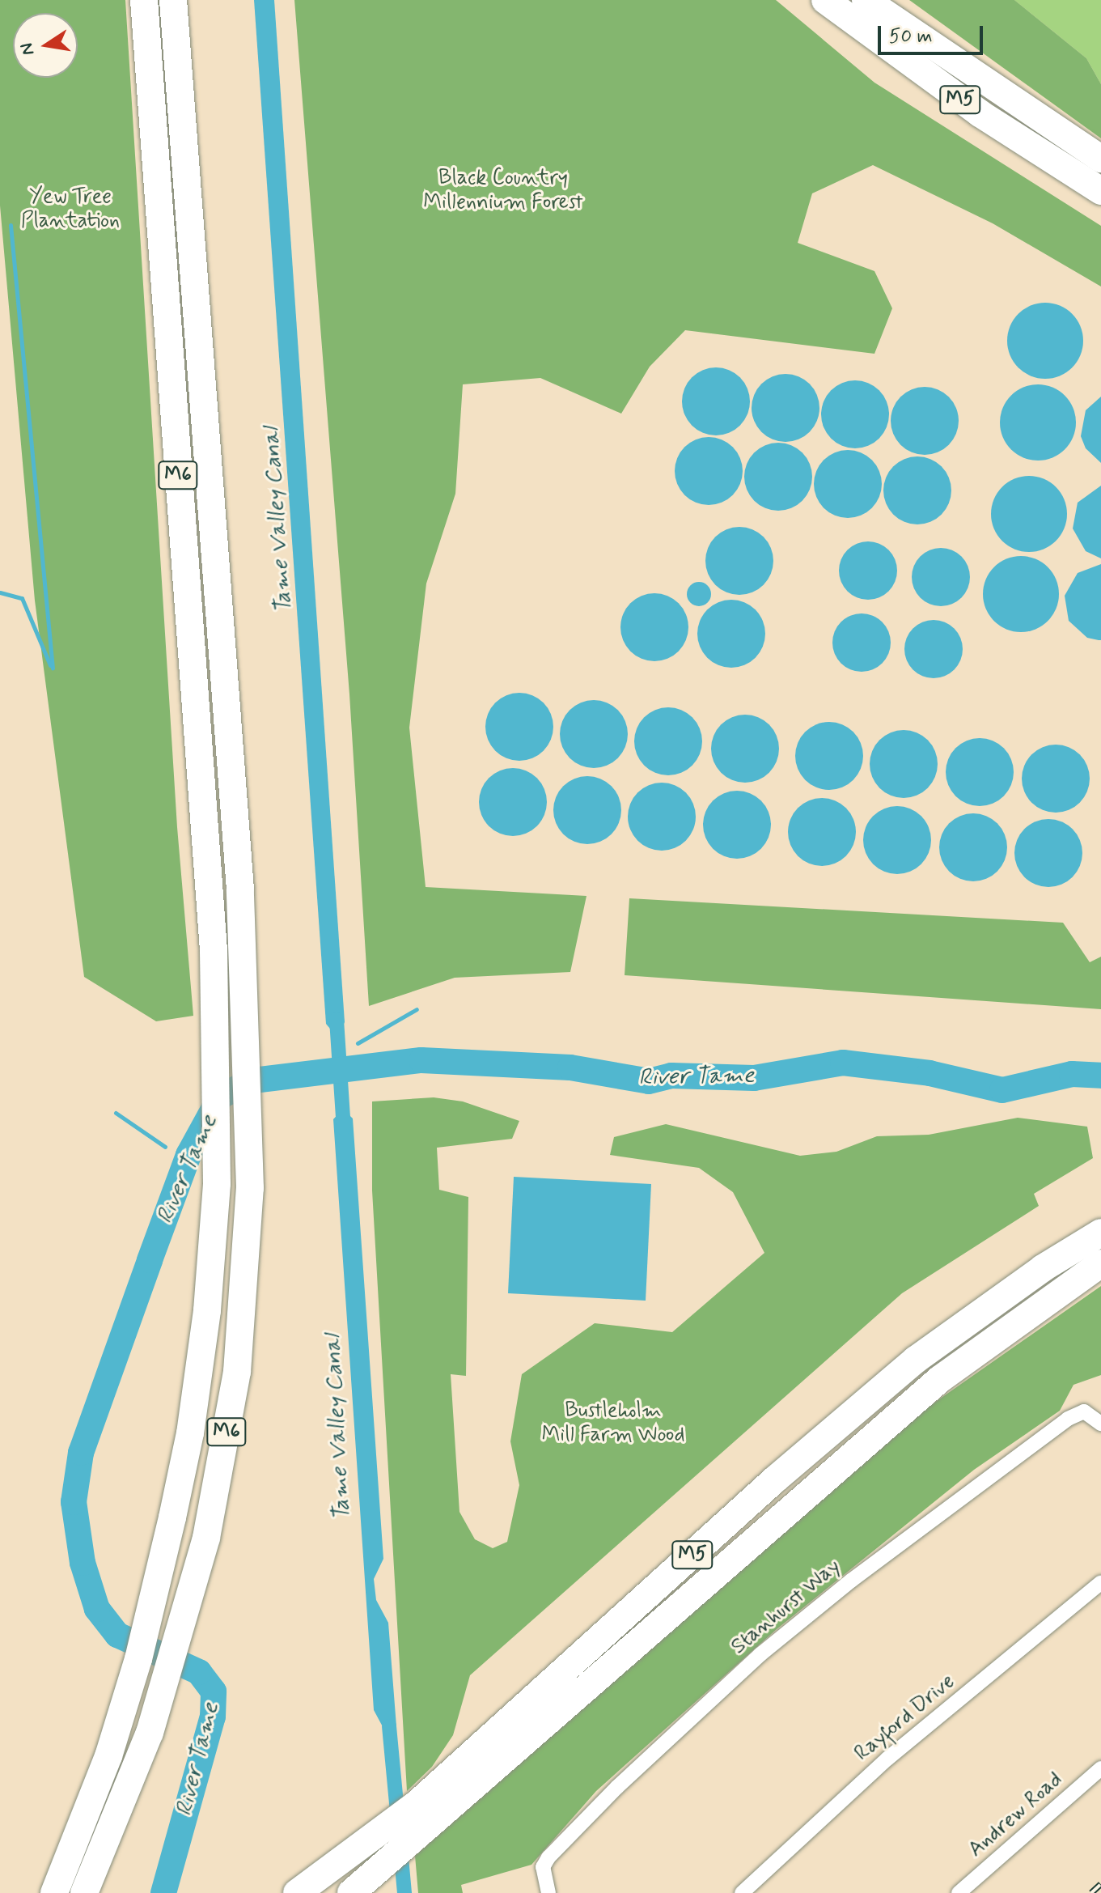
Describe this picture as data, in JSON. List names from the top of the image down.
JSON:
{
  "streets": {
    "highway": ["M5", "M6"],
    "street": ["Stanhurst Way", "Rayford Drive", "Andrew Road"]
  },
  "water": ["Tame Valley Canal", "River Tame"],
  "parks": ["Black Country Millennium Forest", "Yew Tree Plantation", "Bustleholm Mill Farm Wood"],
  "scale_bar": "50 m",
  "north": "left"
}
